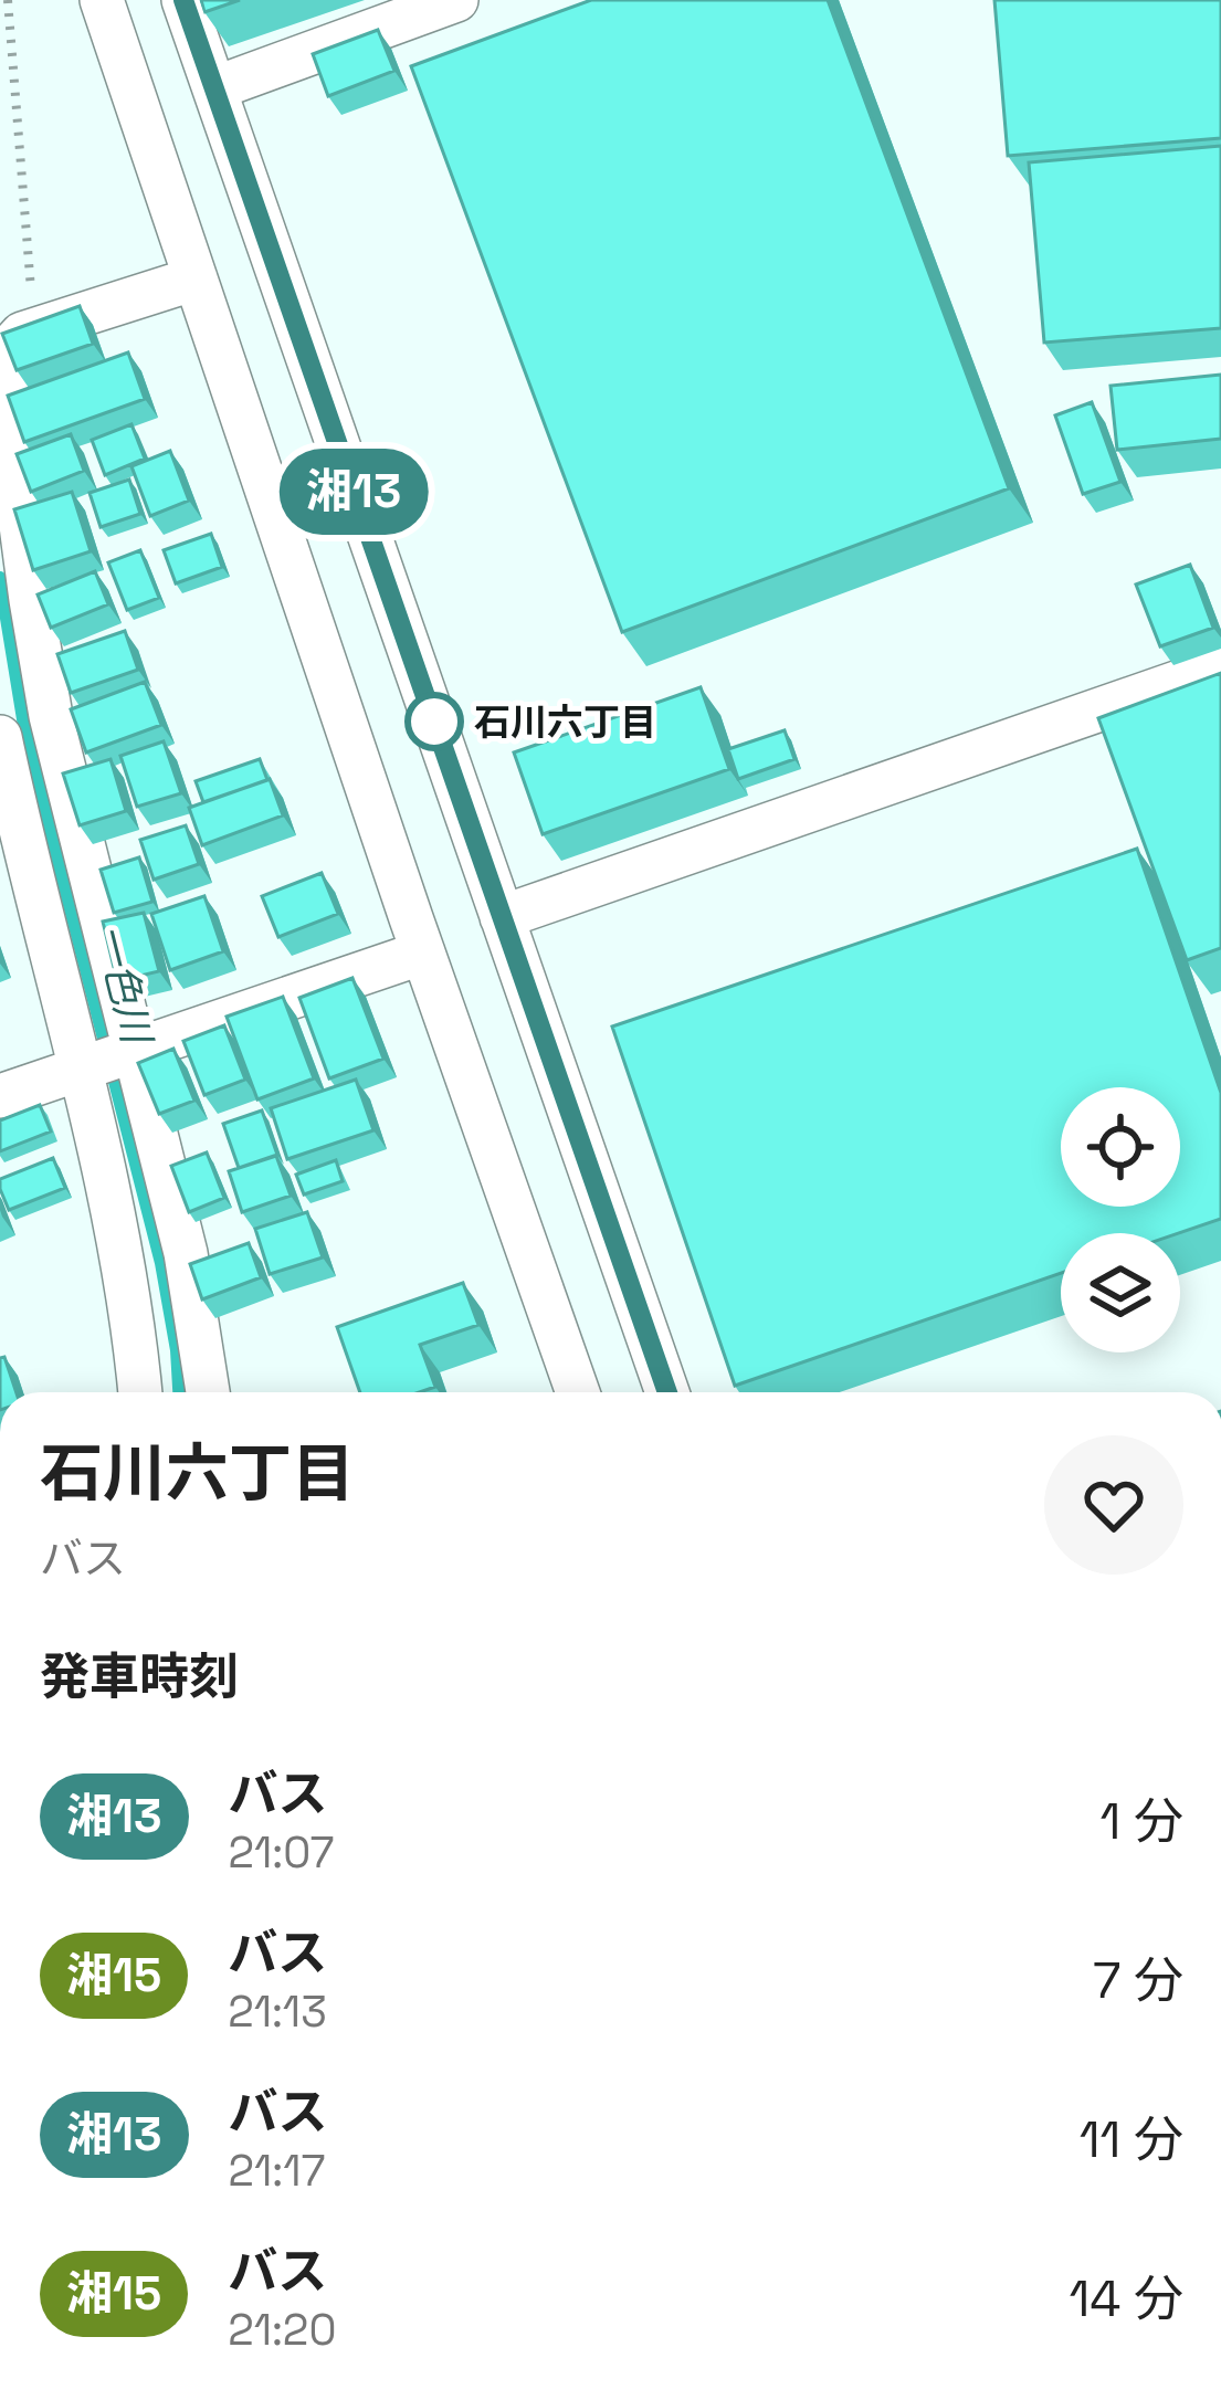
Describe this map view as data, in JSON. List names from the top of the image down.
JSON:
{
  "water": ["一色川"],
  "places": ["石川六丁目"],
  "lines": ["bus line 湘13"],
  "page": {
    "on_map": "湘13",
    "heading": [
      ["石川六丁目", "バス"],
      "発車時刻"
    ],
    "list": [
      {
        "mark": "湘13",
        "name": "バス",
        "note": "21:07",
        "value": "1 分"
      },
      {
        "mark": "湘15",
        "name": "バス",
        "note": "21:13",
        "value": "7 分"
      },
      {
        "mark": "湘13",
        "name": "バス",
        "note": "21:17",
        "value": "11 分"
      },
      {
        "mark": "湘15",
        "name": "バス",
        "note": "21:20",
        "value": "14 分"
      }
    ]
  }
}
